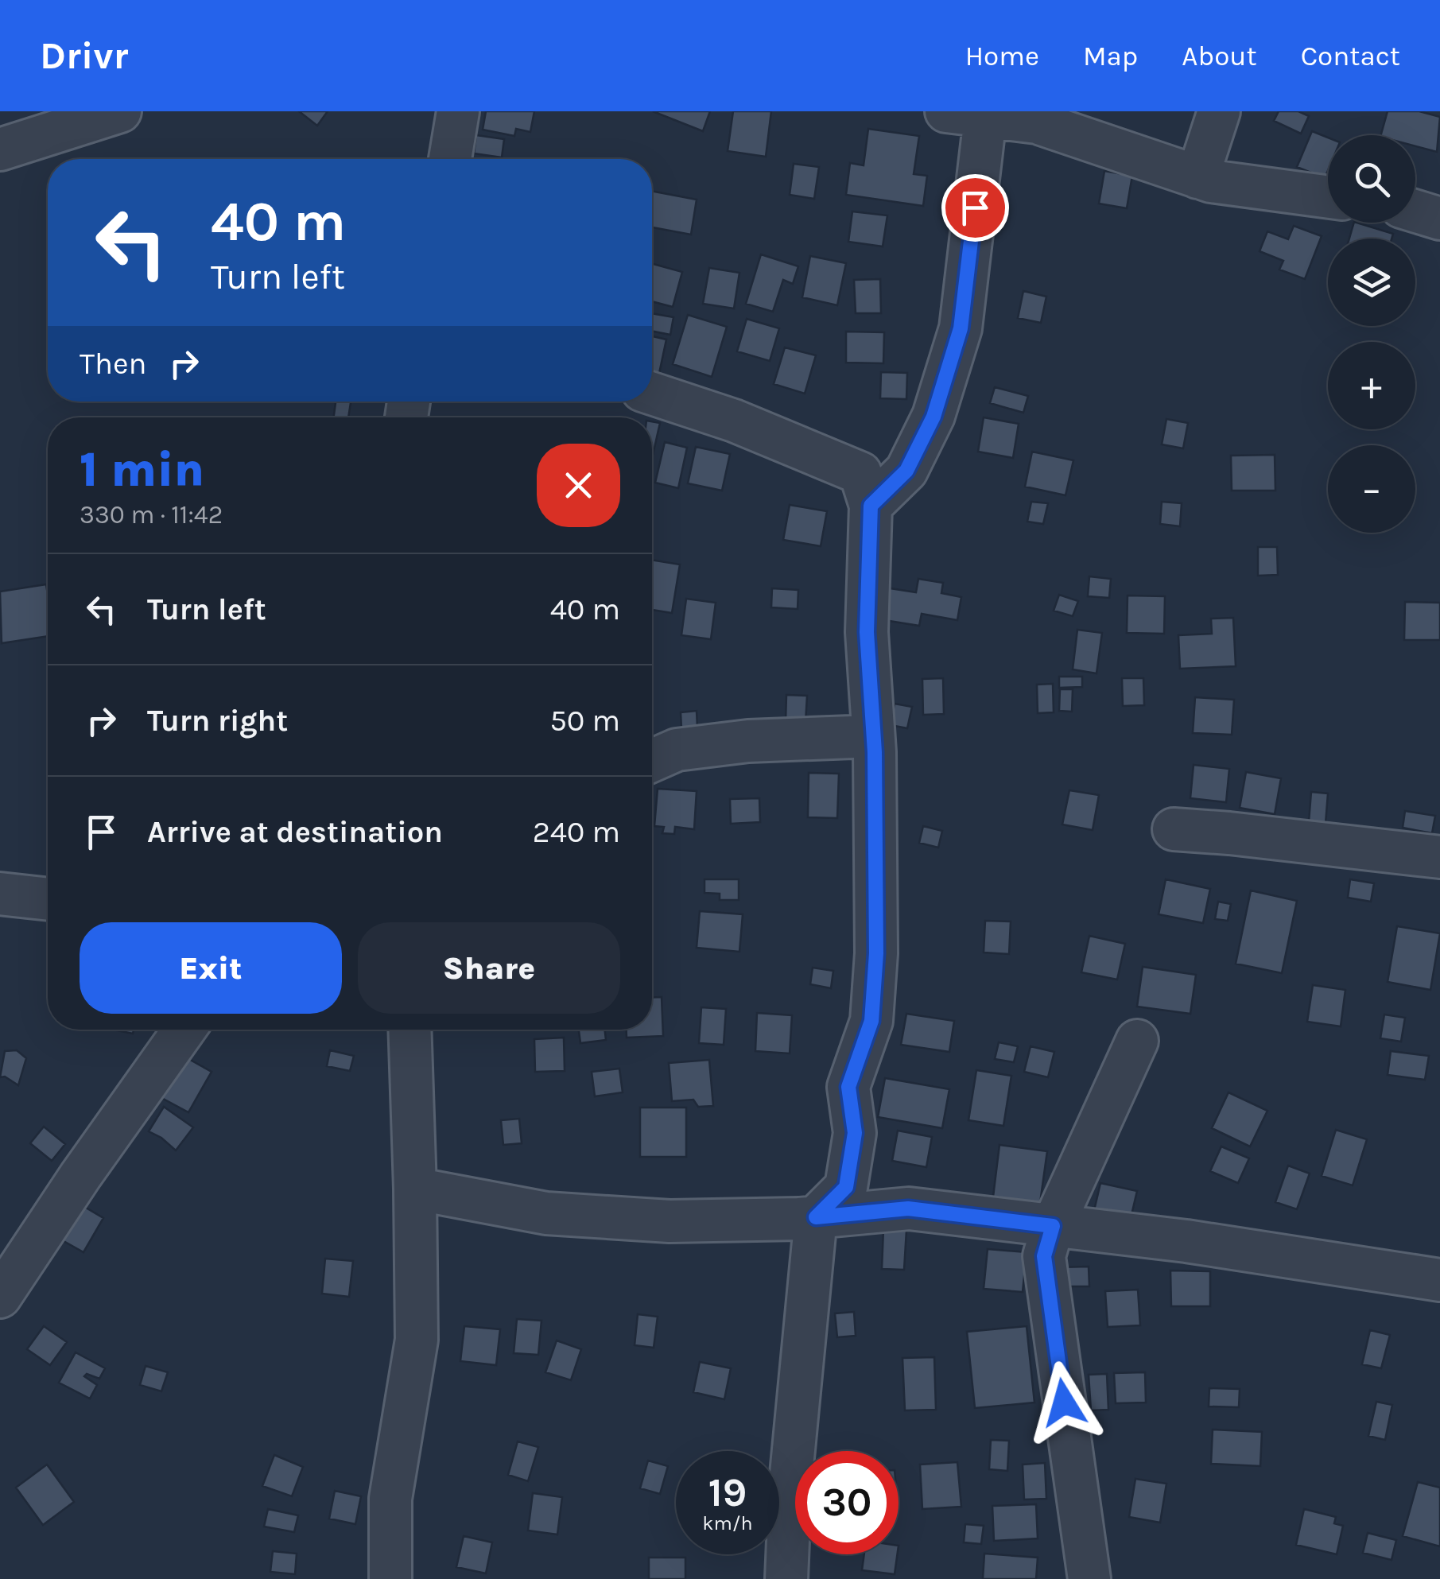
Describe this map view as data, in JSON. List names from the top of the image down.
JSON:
{
  "page": {
    "header": "Drivr",
    "nav": [
      "Home",
      "Map",
      "About",
      "Contact"
    ],
    "map_buttons": ["+", "−"],
    "turn": ["40 m", "Turn left"],
    "then": "Then",
    "heading": ["1 min", "330 m · 11:42"],
    "list": [
      {
        "name": "Turn left",
        "value": "40 m"
      },
      {
        "name": "Turn right",
        "value": "50 m"
      },
      {
        "name": "Arrive at destination",
        "value": "240 m"
      }
    ],
    "buttons": ["Exit", "Share"],
    "speed": "19 km/h",
    "limit": "30"
  }
}
